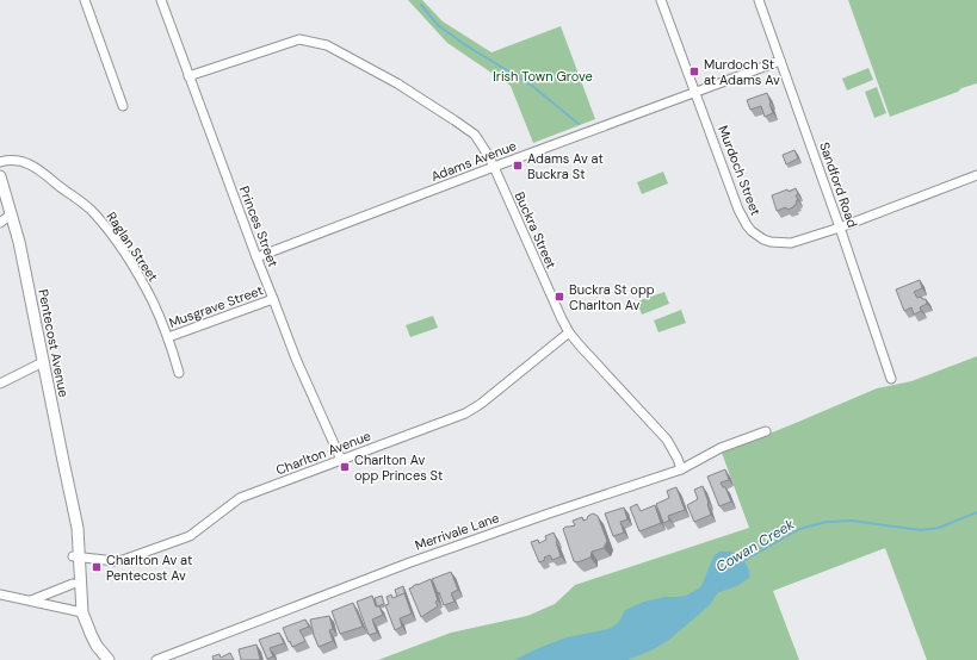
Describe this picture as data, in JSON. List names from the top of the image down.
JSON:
{
  "streets": {
    "street": [
      "Adams Avenue",
      "Murdoch Street",
      "Sandford Road",
      "Princes Street",
      "Buckra Street",
      "Raglan Street",
      "Musgrave Street",
      "Pentecost Avenue",
      "Charlton Avenue",
      "Merrivale Lane"
    ]
  },
  "crossings": [
    ["Adams Avenue", "Murdoch Street"],
    ["Adams Avenue", "Sandford Road"],
    ["Adams Avenue", "Princes Street"],
    ["Adams Avenue", "Buckra Street"],
    ["Murdoch Street", "Sandford Road"],
    ["Princes Street", "Buckra Street"],
    ["Princes Street", "Musgrave Street"],
    ["Princes Street", "Charlton Avenue"],
    ["Buckra Street", "Charlton Avenue"],
    ["Buckra Street", "Merrivale Lane"],
    ["Raglan Street", "Musgrave Street"],
    ["Pentecost Avenue", "Charlton Avenue"]
  ],
  "water": ["Cowan Creek"],
  "parks": ["Irish Town Grove"],
  "places": {
    "transit": [
      "Murdoch St at Adams Av",
      "Adams Av at Buckra St",
      "Buckra St opp Charlton Av",
      "Charlton Av opp Princes St",
      "Charlton Av at Pentecost Av"
    ]
  }
}
